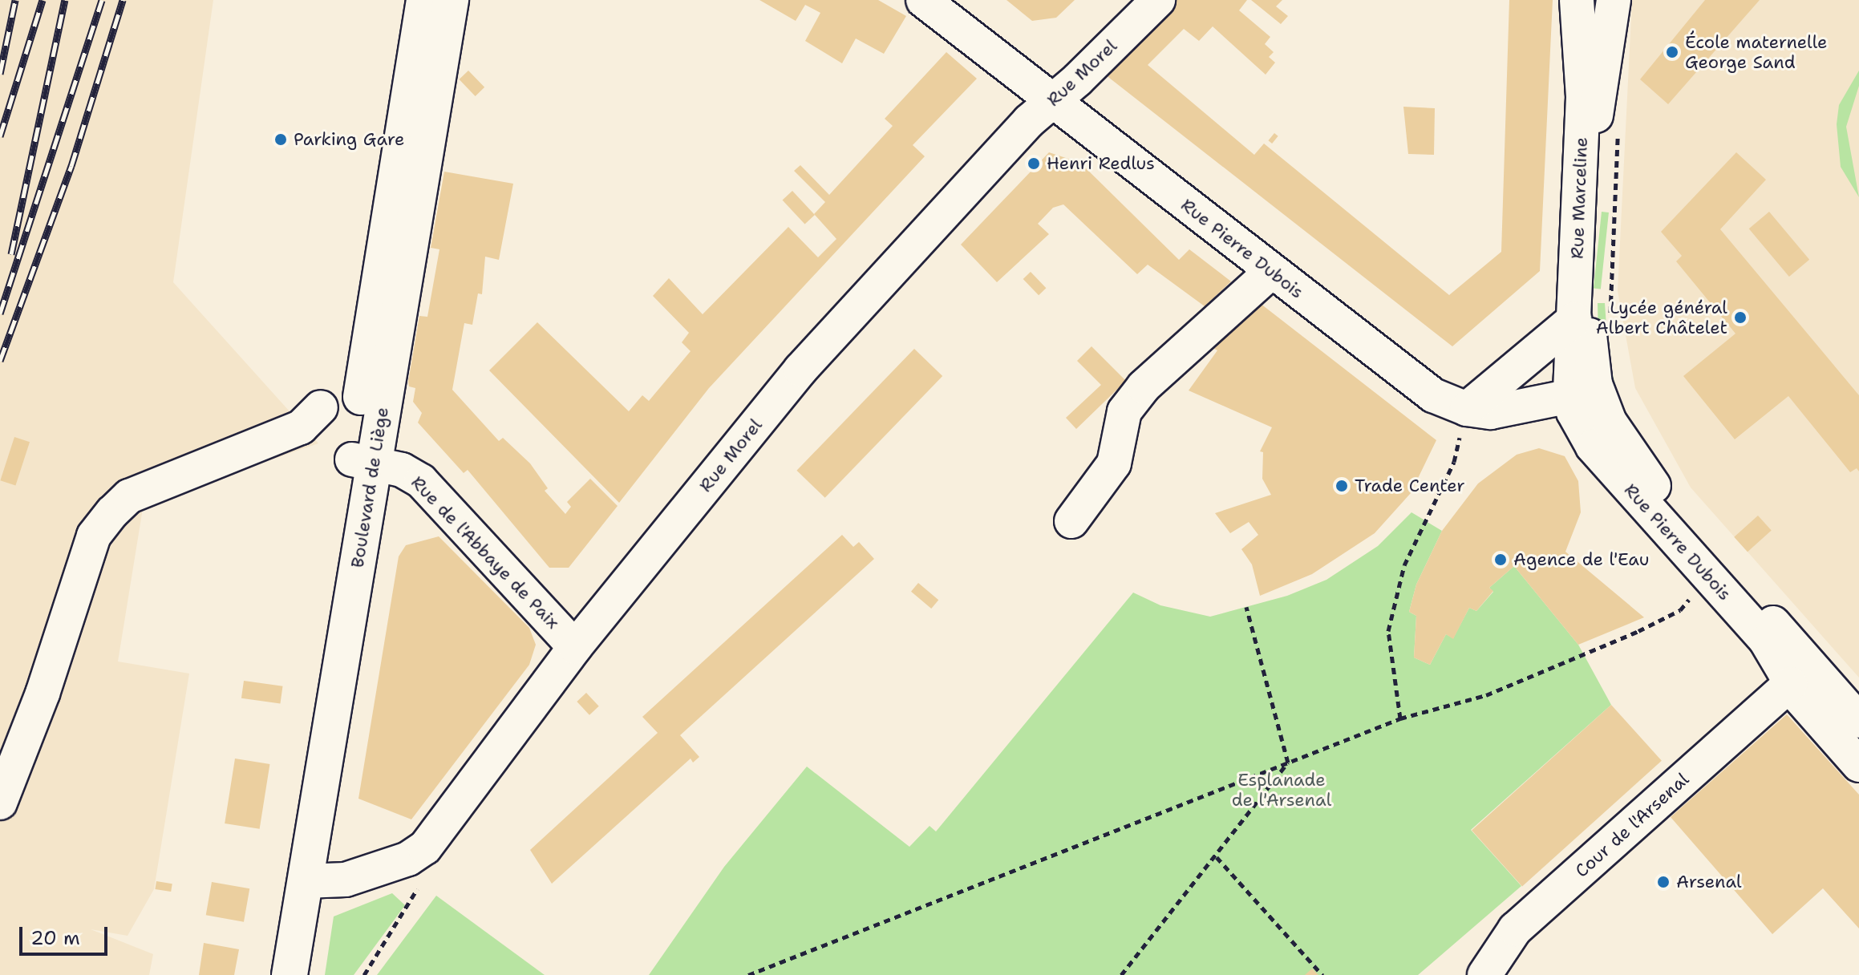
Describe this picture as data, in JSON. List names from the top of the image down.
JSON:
{
  "streets": {
    "main road": ["Boulevard de Liège"],
    "street": [
      "Rue Morel",
      "Rue Marceline",
      "Rue Pierre Dubois",
      "Rue de l'Abbaye de Paix",
      "Cour de l'Arsenal"
    ]
  },
  "crossings": [
    ["Rue Morel", "Rue Pierre Dubois"],
    ["Rue Morel", "Boulevard de Liège"],
    ["Rue Morel", "Rue de l'Abbaye de Paix"],
    ["Rue Marceline", "Rue Pierre Dubois"],
    ["Rue Pierre Dubois", "Cour de l'Arsenal"],
    ["Boulevard de Liège", "Rue de l'Abbaye de Paix"]
  ],
  "parks": ["Esplanade de l'Arsenal"],
  "places": [
    "École maternelle George Sand",
    "Parking Gare",
    "Henri Redlus",
    "Lycée général Albert Châtelet",
    "Trade Center",
    "Agence de l'Eau",
    "Arsenal"
  ],
  "scale_bar": "20 m"
}
